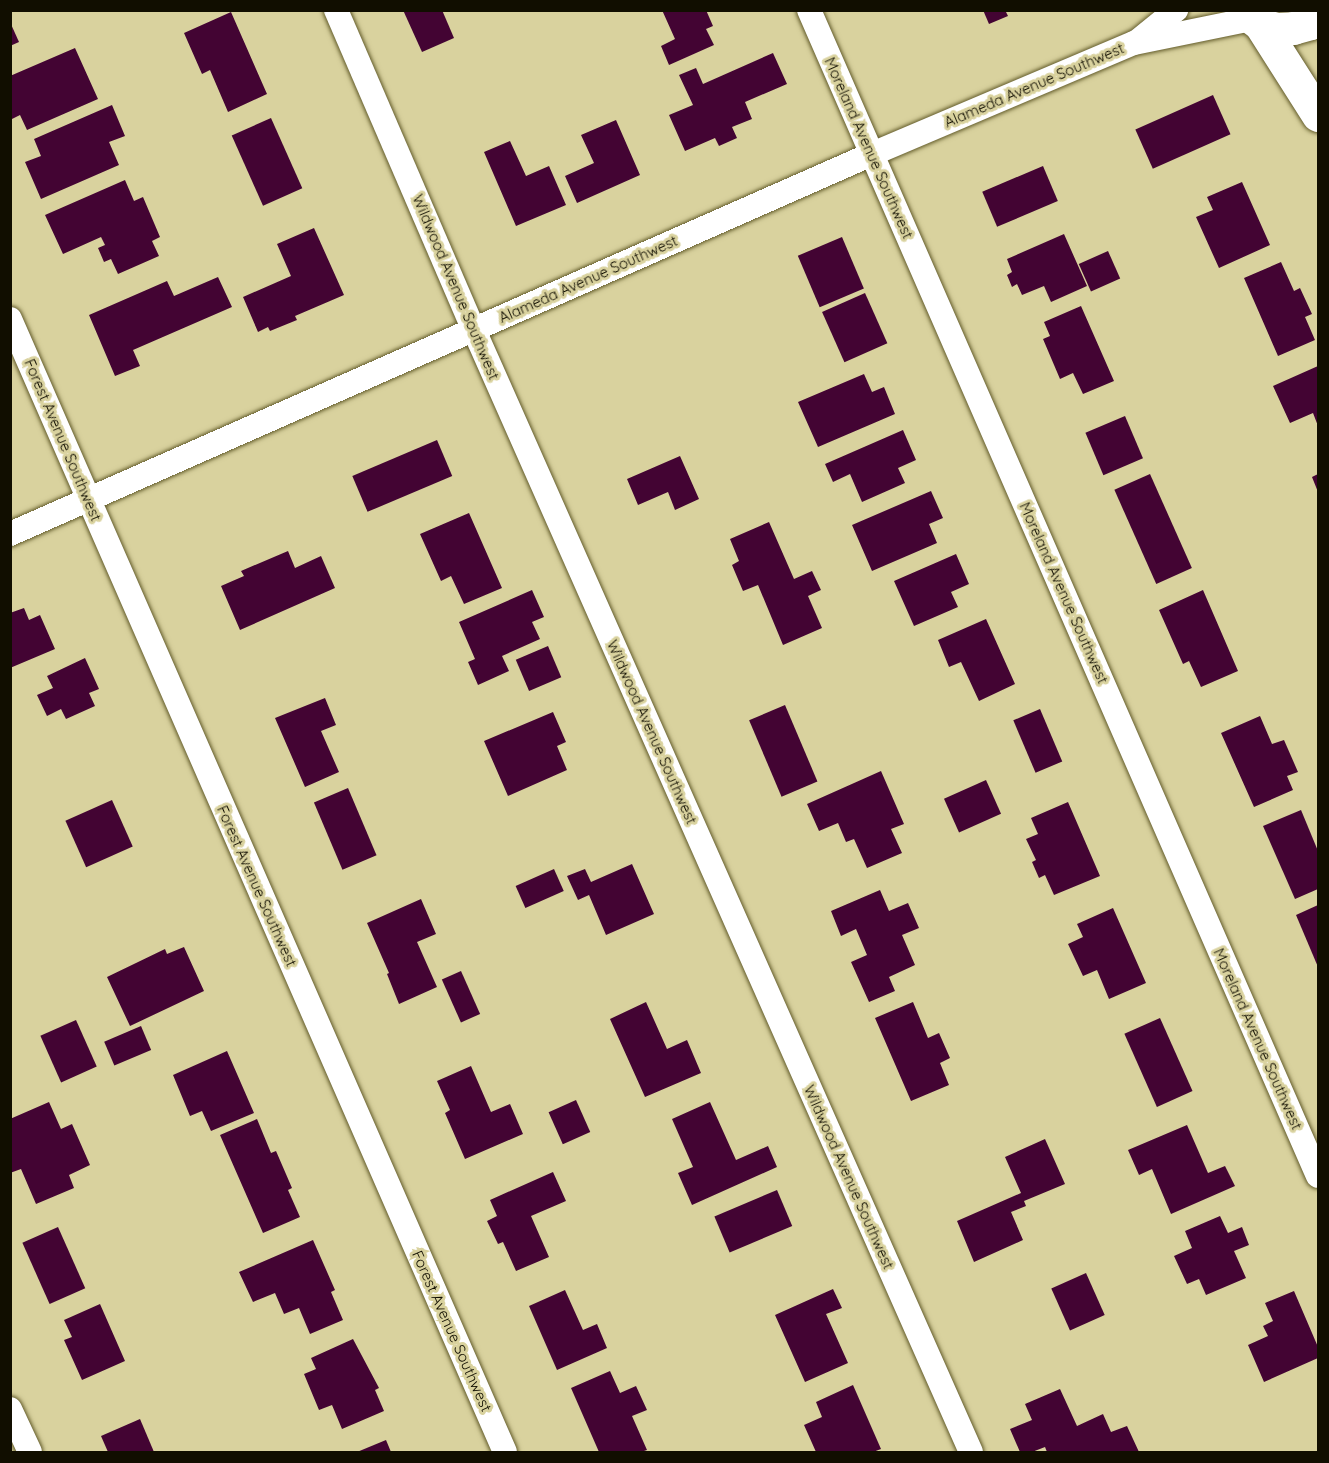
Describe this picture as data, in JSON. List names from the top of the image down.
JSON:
{
  "streets": {
    "street": [
      "Alameda Avenue Southwest",
      "Moreland Avenue Southwest",
      "Wildwood Avenue Southwest",
      "Forest Avenue Southwest"
    ]
  },
  "crossings": [
    ["Alameda Avenue Southwest", "Moreland Avenue Southwest"],
    ["Alameda Avenue Southwest", "Wildwood Avenue Southwest"],
    ["Alameda Avenue Southwest", "Forest Avenue Southwest"]
  ]
}
